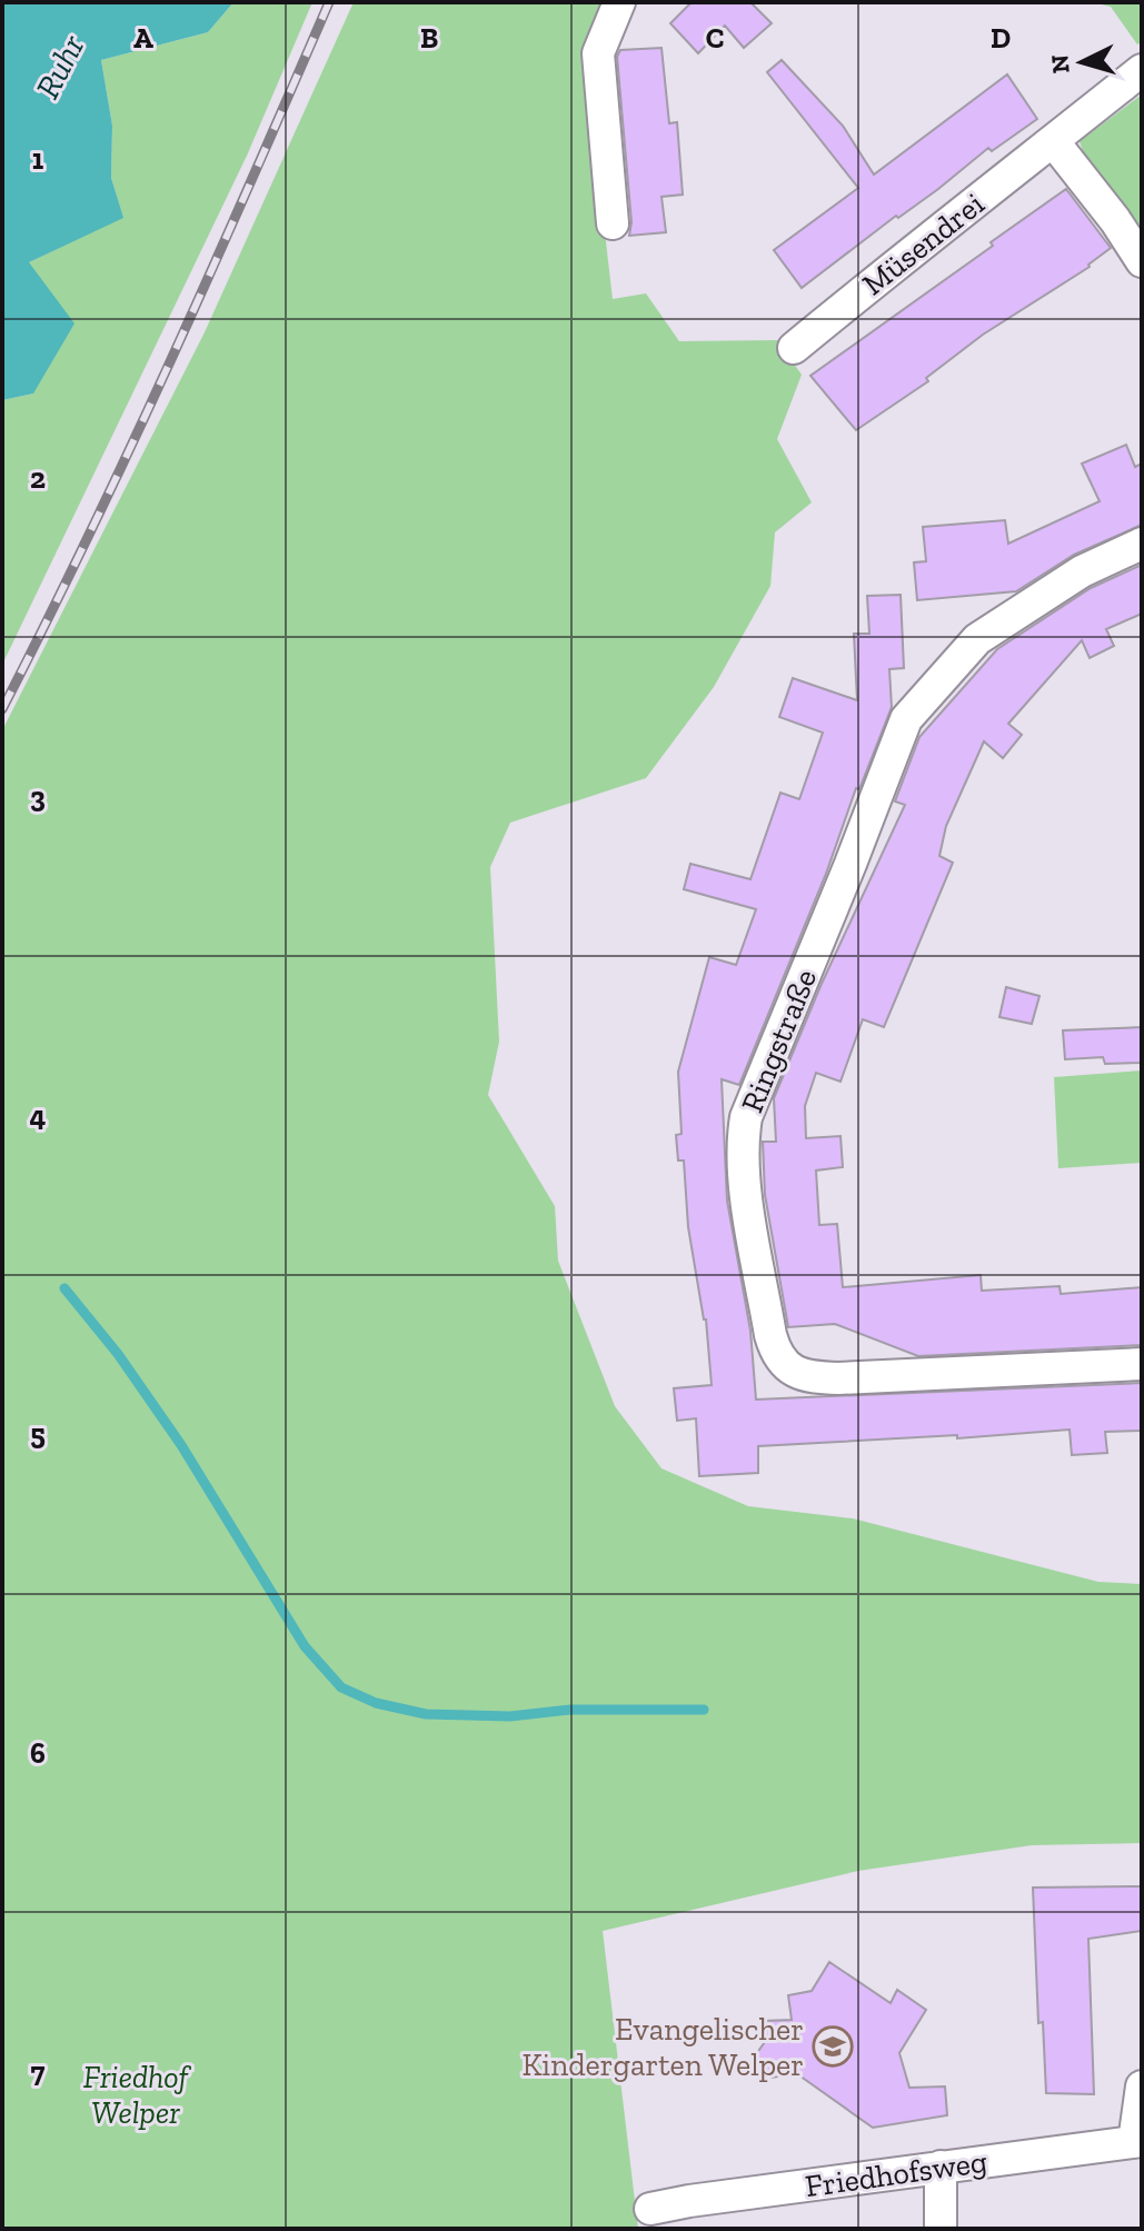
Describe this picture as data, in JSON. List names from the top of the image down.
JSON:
{
  "streets": {
    "street": ["Müsendrei", "Ringstraße", "Friedhofsweg"]
  },
  "water": ["Ruhr"],
  "parks": ["Friedhof Welper"],
  "places": {
    "school or university": ["Evangelischer Kindergarten Welper"]
  },
  "north": "left",
  "grid": {
    "columns": [
      "A",
      "B",
      "C",
      "D"
    ],
    "rows": [
      "1",
      "2",
      "3",
      "4",
      "5",
      "6",
      "7"
    ]
  }
}
